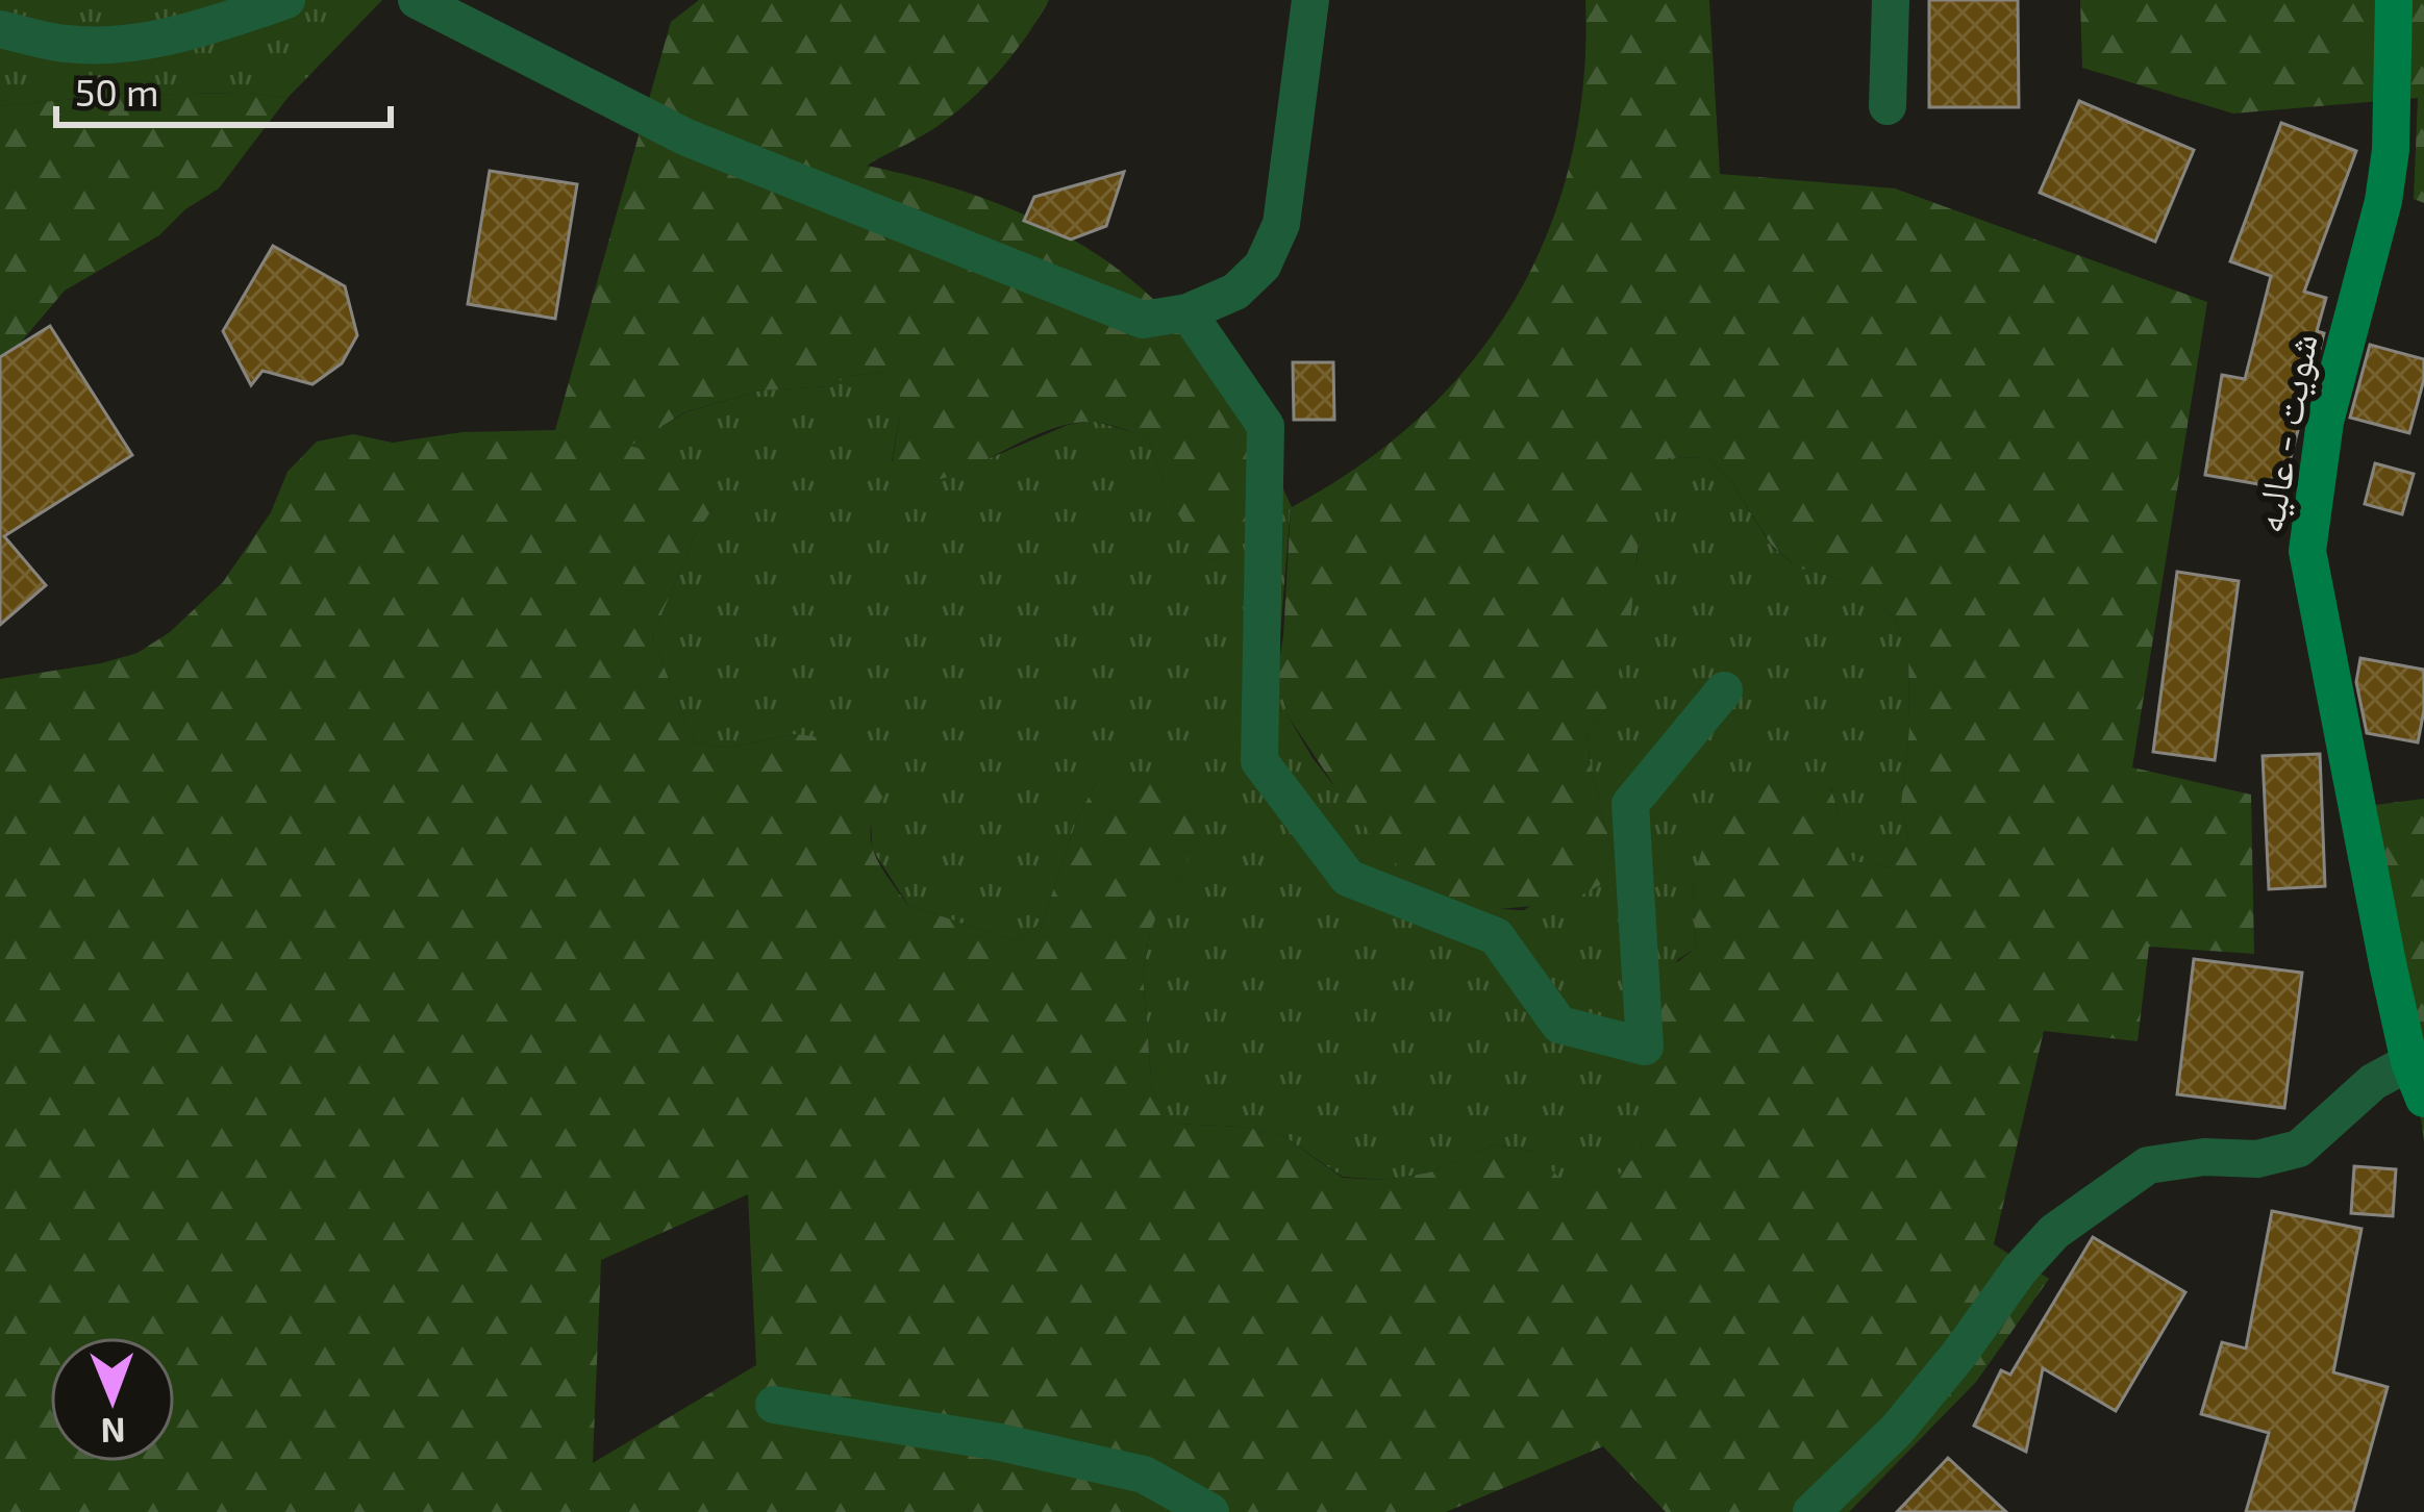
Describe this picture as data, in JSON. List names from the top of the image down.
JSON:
{
  "streets": {
    "street": ["شويت - عاليه"]
  },
  "scale_bar": "50 m",
  "north": "bottom"
}
